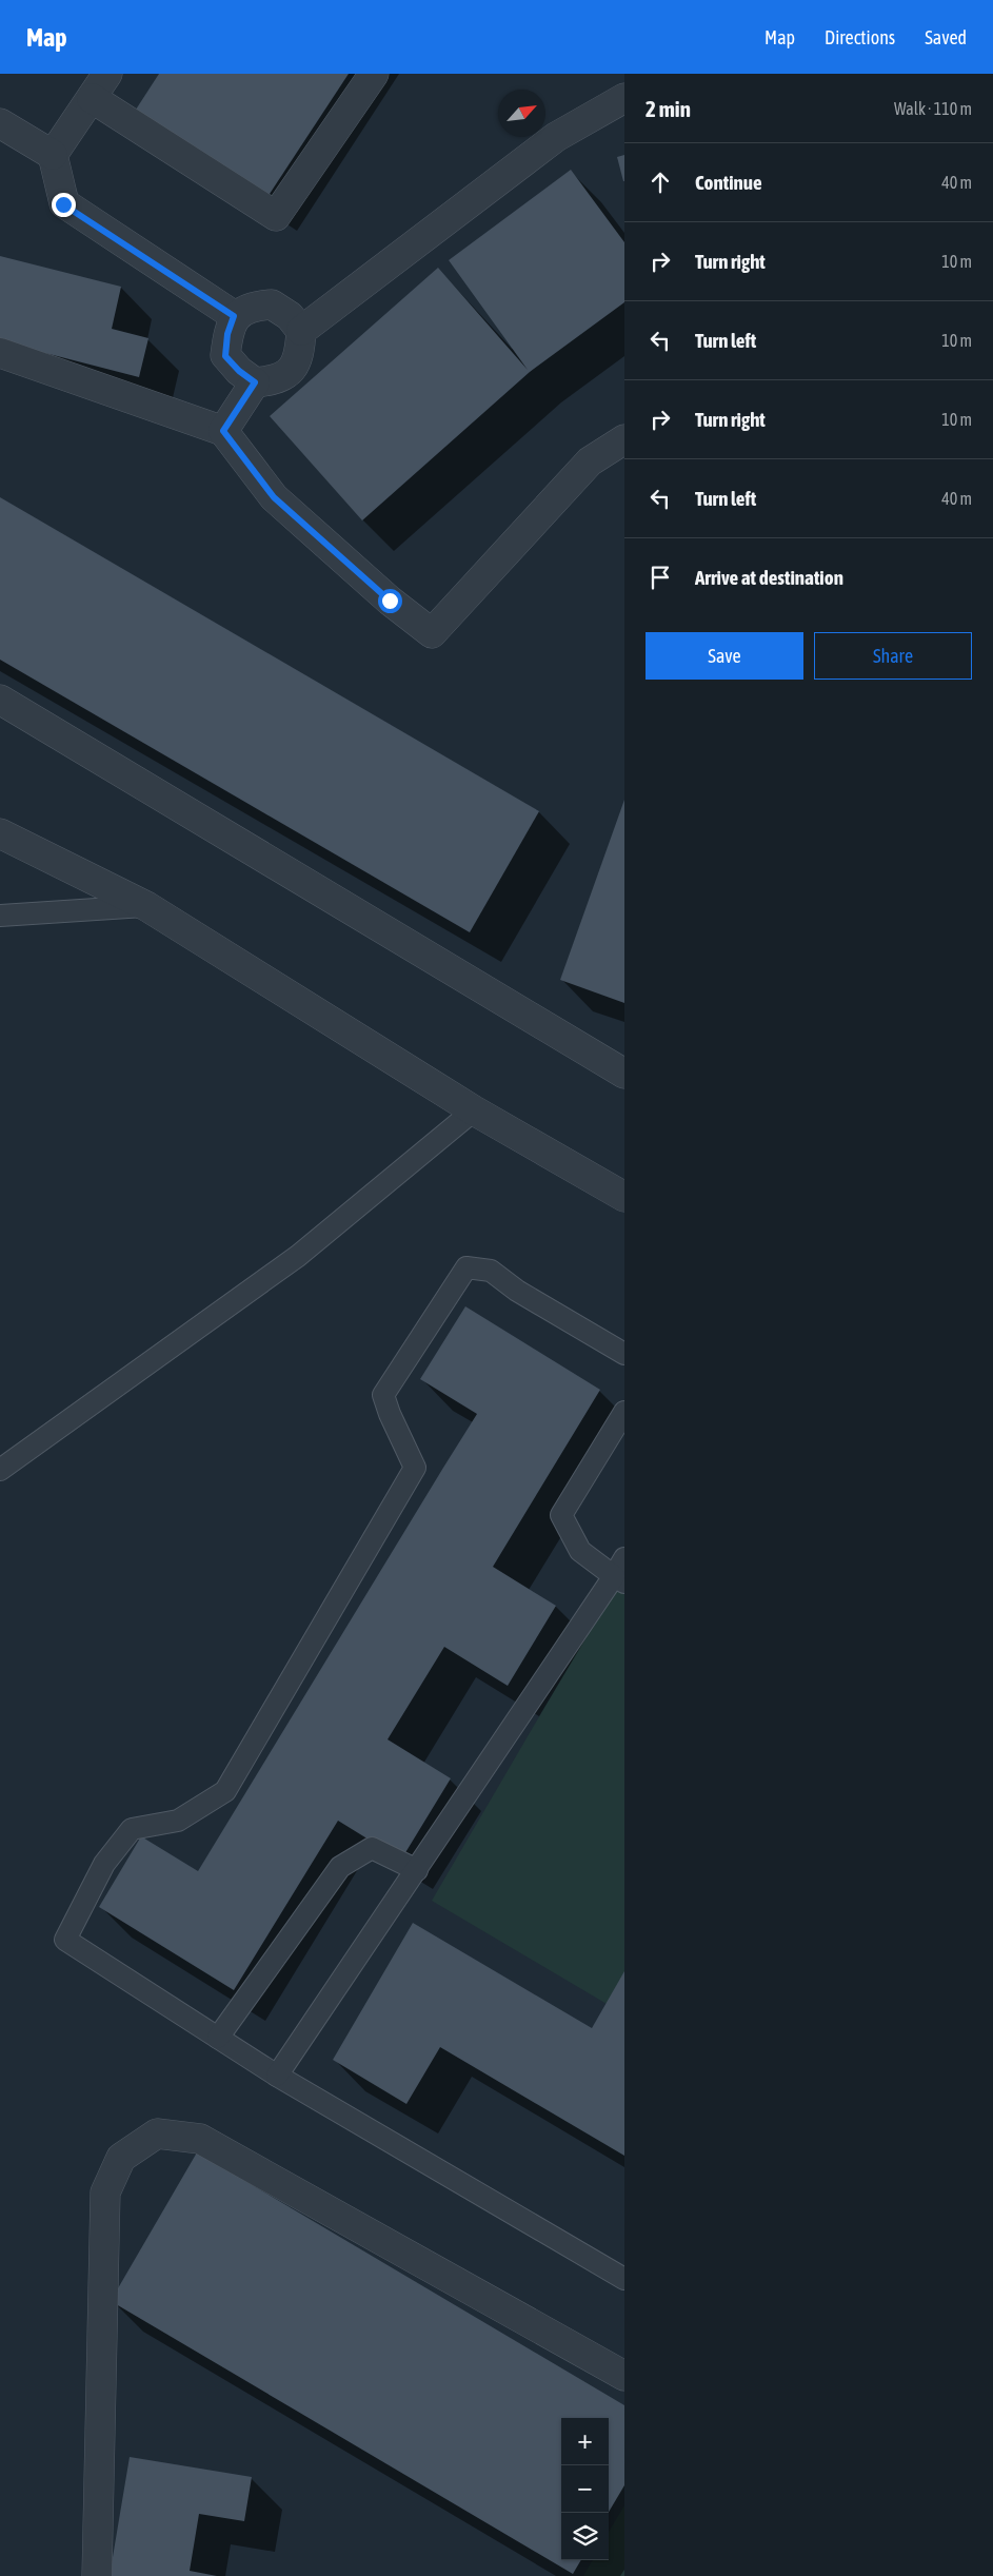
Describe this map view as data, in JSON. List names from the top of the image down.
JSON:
{
  "north": "top right",
  "page": {
    "header": "Map",
    "nav": ["Map", "Directions", "Saved"],
    "heading": ["2 min", "Walk · 110 m"],
    "list": [
      ["Continue", "40 m"],
      ["Turn right", "10 m"],
      ["Turn left", "10 m"],
      ["Turn right", "10 m"],
      ["Turn left", "40 m"],
      "Arrive at destination"
    ],
    "buttons": ["Save", "Share"],
    "map_buttons": ["+", "−"]
  }
}
